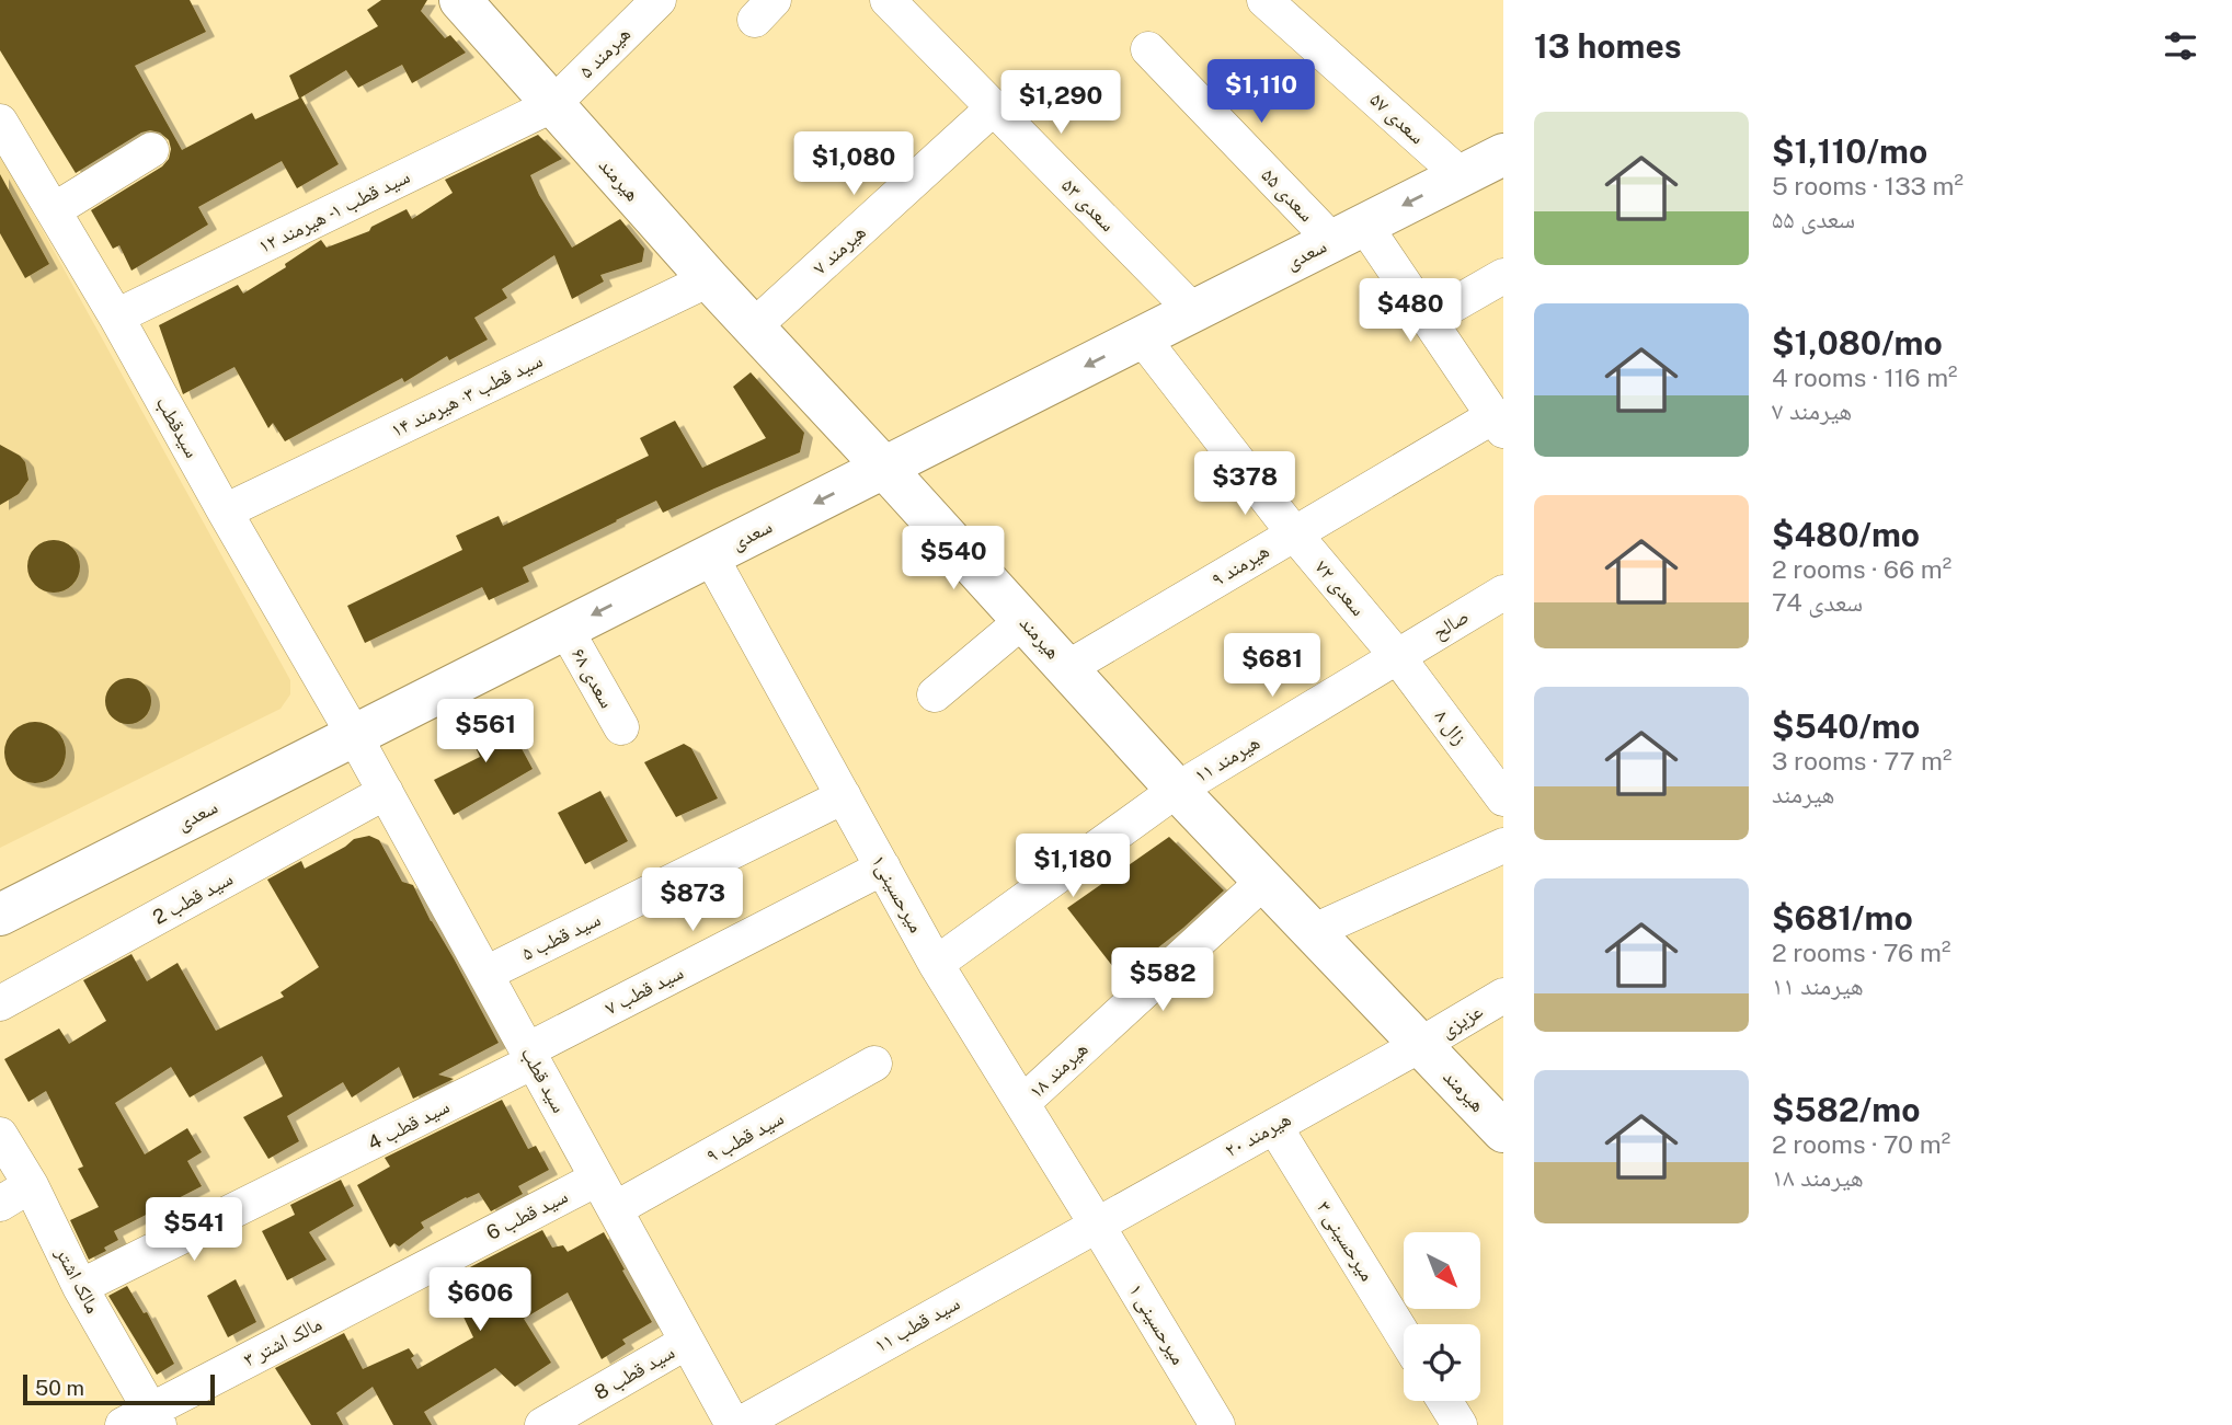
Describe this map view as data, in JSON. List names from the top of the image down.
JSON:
{
  "streets": {
    "main road": ["هیرمند", "سعدی"],
    "street": [
      "هیرمند ۵",
      "سعدی ۵۷",
      "سعدی ۵۵",
      "سعدی ۵۳",
      "سید قطب ۱- هیرمند ۱۲",
      "هیرمند ۷",
      "سید قطب ۳- هیرمند ۱۴",
      "سیدقطب",
      "هیرمند ۹",
      "سعدی ۷۲",
      "صالح",
      "سعدی ۶۸",
      "زال ۸",
      "هیرمند ۱۱",
      "میرحسینی۱",
      "سید قطب 2",
      "سید قطب ۵",
      "سید قطب ۷",
      "عزیزی",
      "هیرمند ۱۸",
      "سید قطب",
      "سید قطب 4",
      "هیرمند ۲۰",
      "سید قطب ۹",
      "سید قطب 6",
      "میرحسینی ۳",
      "مالک اشتر",
      "سید قطب ۱۱",
      "میرحسینی ۱",
      "مالک اشتر ۳",
      "سید قطب 8"
    ]
  },
  "crossings": [
    ["هیرمند ۵", "هیرمند"],
    ["هیرمند ۵", "سید قطب ۱- هیرمند ۱۲"],
    ["سعدی ۵۷", "سعدی"],
    ["هیرمند", "سید قطب ۱- هیرمند ۱۲"],
    ["هیرمند", "هیرمند ۷"],
    ["هیرمند", "سعدی"],
    ["هیرمند", "سید قطب ۳- هیرمند ۱۴"],
    ["هیرمند", "هیرمند ۹"],
    ["هیرمند", "هیرمند ۱۱"],
    ["هیرمند", "عزیزی"],
    ["هیرمند", "هیرمند ۱۸"],
    ["هیرمند", "هیرمند ۲۰"],
    ["سعدی ۵۵", "سعدی"],
    ["سعدی ۵۵", "هیرمند ۹"],
    ["سعدی ۵۳", "هیرمند ۷"],
    ["سعدی ۵۳", "سعدی"],
    ["سید قطب ۱- هیرمند ۱۲", "سیدقطب"],
    ["سعدی", "سیدقطب"],
    ["سعدی", "سعدی ۷۲"],
    ["سعدی", "سعدی ۶۸"],
    ["سعدی", "میرحسینی۱"],
    ["سعدی", "سید قطب"],
    ["سید قطب ۳- هیرمند ۱۴", "سیدقطب"],
    ["سیدقطب", "سید قطب"],
    ["هیرمند ۹", "سعدی ۷۲"],
    ["سعدی ۷۲", "صالح"],
    ["سعدی ۷۲", "زال ۸"],
    ["سعدی ۷۲", "هیرمند ۱۱"],
    ["صالح", "زال ۸"],
    ["صالح", "هیرمند ۱۱"],
    ["زال ۸", "هیرمند ۱۱"],
    ["هیرمند ۱۱", "میرحسینی۱"],
    ["میرحسینی۱", "سید قطب ۵"],
    ["میرحسینی۱", "سید قطب ۷"],
    ["میرحسینی۱", "هیرمند ۱۸"],
    ["میرحسینی۱", "هیرمند ۲۰"],
    ["میرحسینی۱", "سید قطب ۱۱"],
    ["میرحسینی۱", "میرحسینی ۱"],
    ["سید قطب 2", "سید قطب"],
    ["سید قطب ۵", "سید قطب"],
    ["سید قطب ۷", "سید قطب"],
    ["سید قطب ۷", "سید قطب 4"],
    ["عزیزی", "هیرمند ۲۰"],
    ["سید قطب", "سید قطب 4"],
    ["سید قطب", "سید قطب ۹"],
    ["سید قطب", "سید قطب 6"],
    ["سید قطب", "سید قطب ۱۱"],
    ["سید قطب", "سید قطب 8"],
    ["سید قطب 4", "مالک اشتر"],
    ["هیرمند ۲۰", "میرحسینی ۳"],
    ["هیرمند ۲۰", "سید قطب ۱۱"],
    ["هیرمند ۲۰", "میرحسینی ۱"],
    ["سید قطب 6", "مالک اشتر ۳"],
    ["مالک اشتر", "مالک اشتر ۳"],
    ["سید قطب ۱۱", "میرحسینی ۱"]
  ],
  "one_way": ["سعدی"],
  "scale_bar": "50 m",
  "north": "bottom right",
  "page": {
    "heading": "13 homes",
    "price": [
      "$1,110",
      "$1,290",
      "$1,080",
      "$480",
      "$378",
      "$540",
      "$681",
      "$561",
      "$1,180",
      "$873",
      "$582",
      "$541",
      "$606"
    ],
    "list": [
      {
        "name": "$1,110/mo",
        "note": "5 rooms · 133 m² · سعدی ۵۵"
      },
      {
        "name": "$1,080/mo",
        "note": "4 rooms · 116 m² · هیرمند ۷"
      },
      {
        "name": "$480/mo",
        "note": "2 rooms · 66 m² · سعدی 74"
      },
      {
        "name": "$540/mo",
        "note": "3 rooms · 77 m² · هیرمند"
      },
      {
        "name": "$681/mo",
        "note": "2 rooms · 76 m² · هیرمند ۱۱"
      },
      {
        "name": "$582/mo",
        "note": "2 rooms · 70 m² · هیرمند ۱۸"
      }
    ],
    "scale": "50 m"
  }
}
